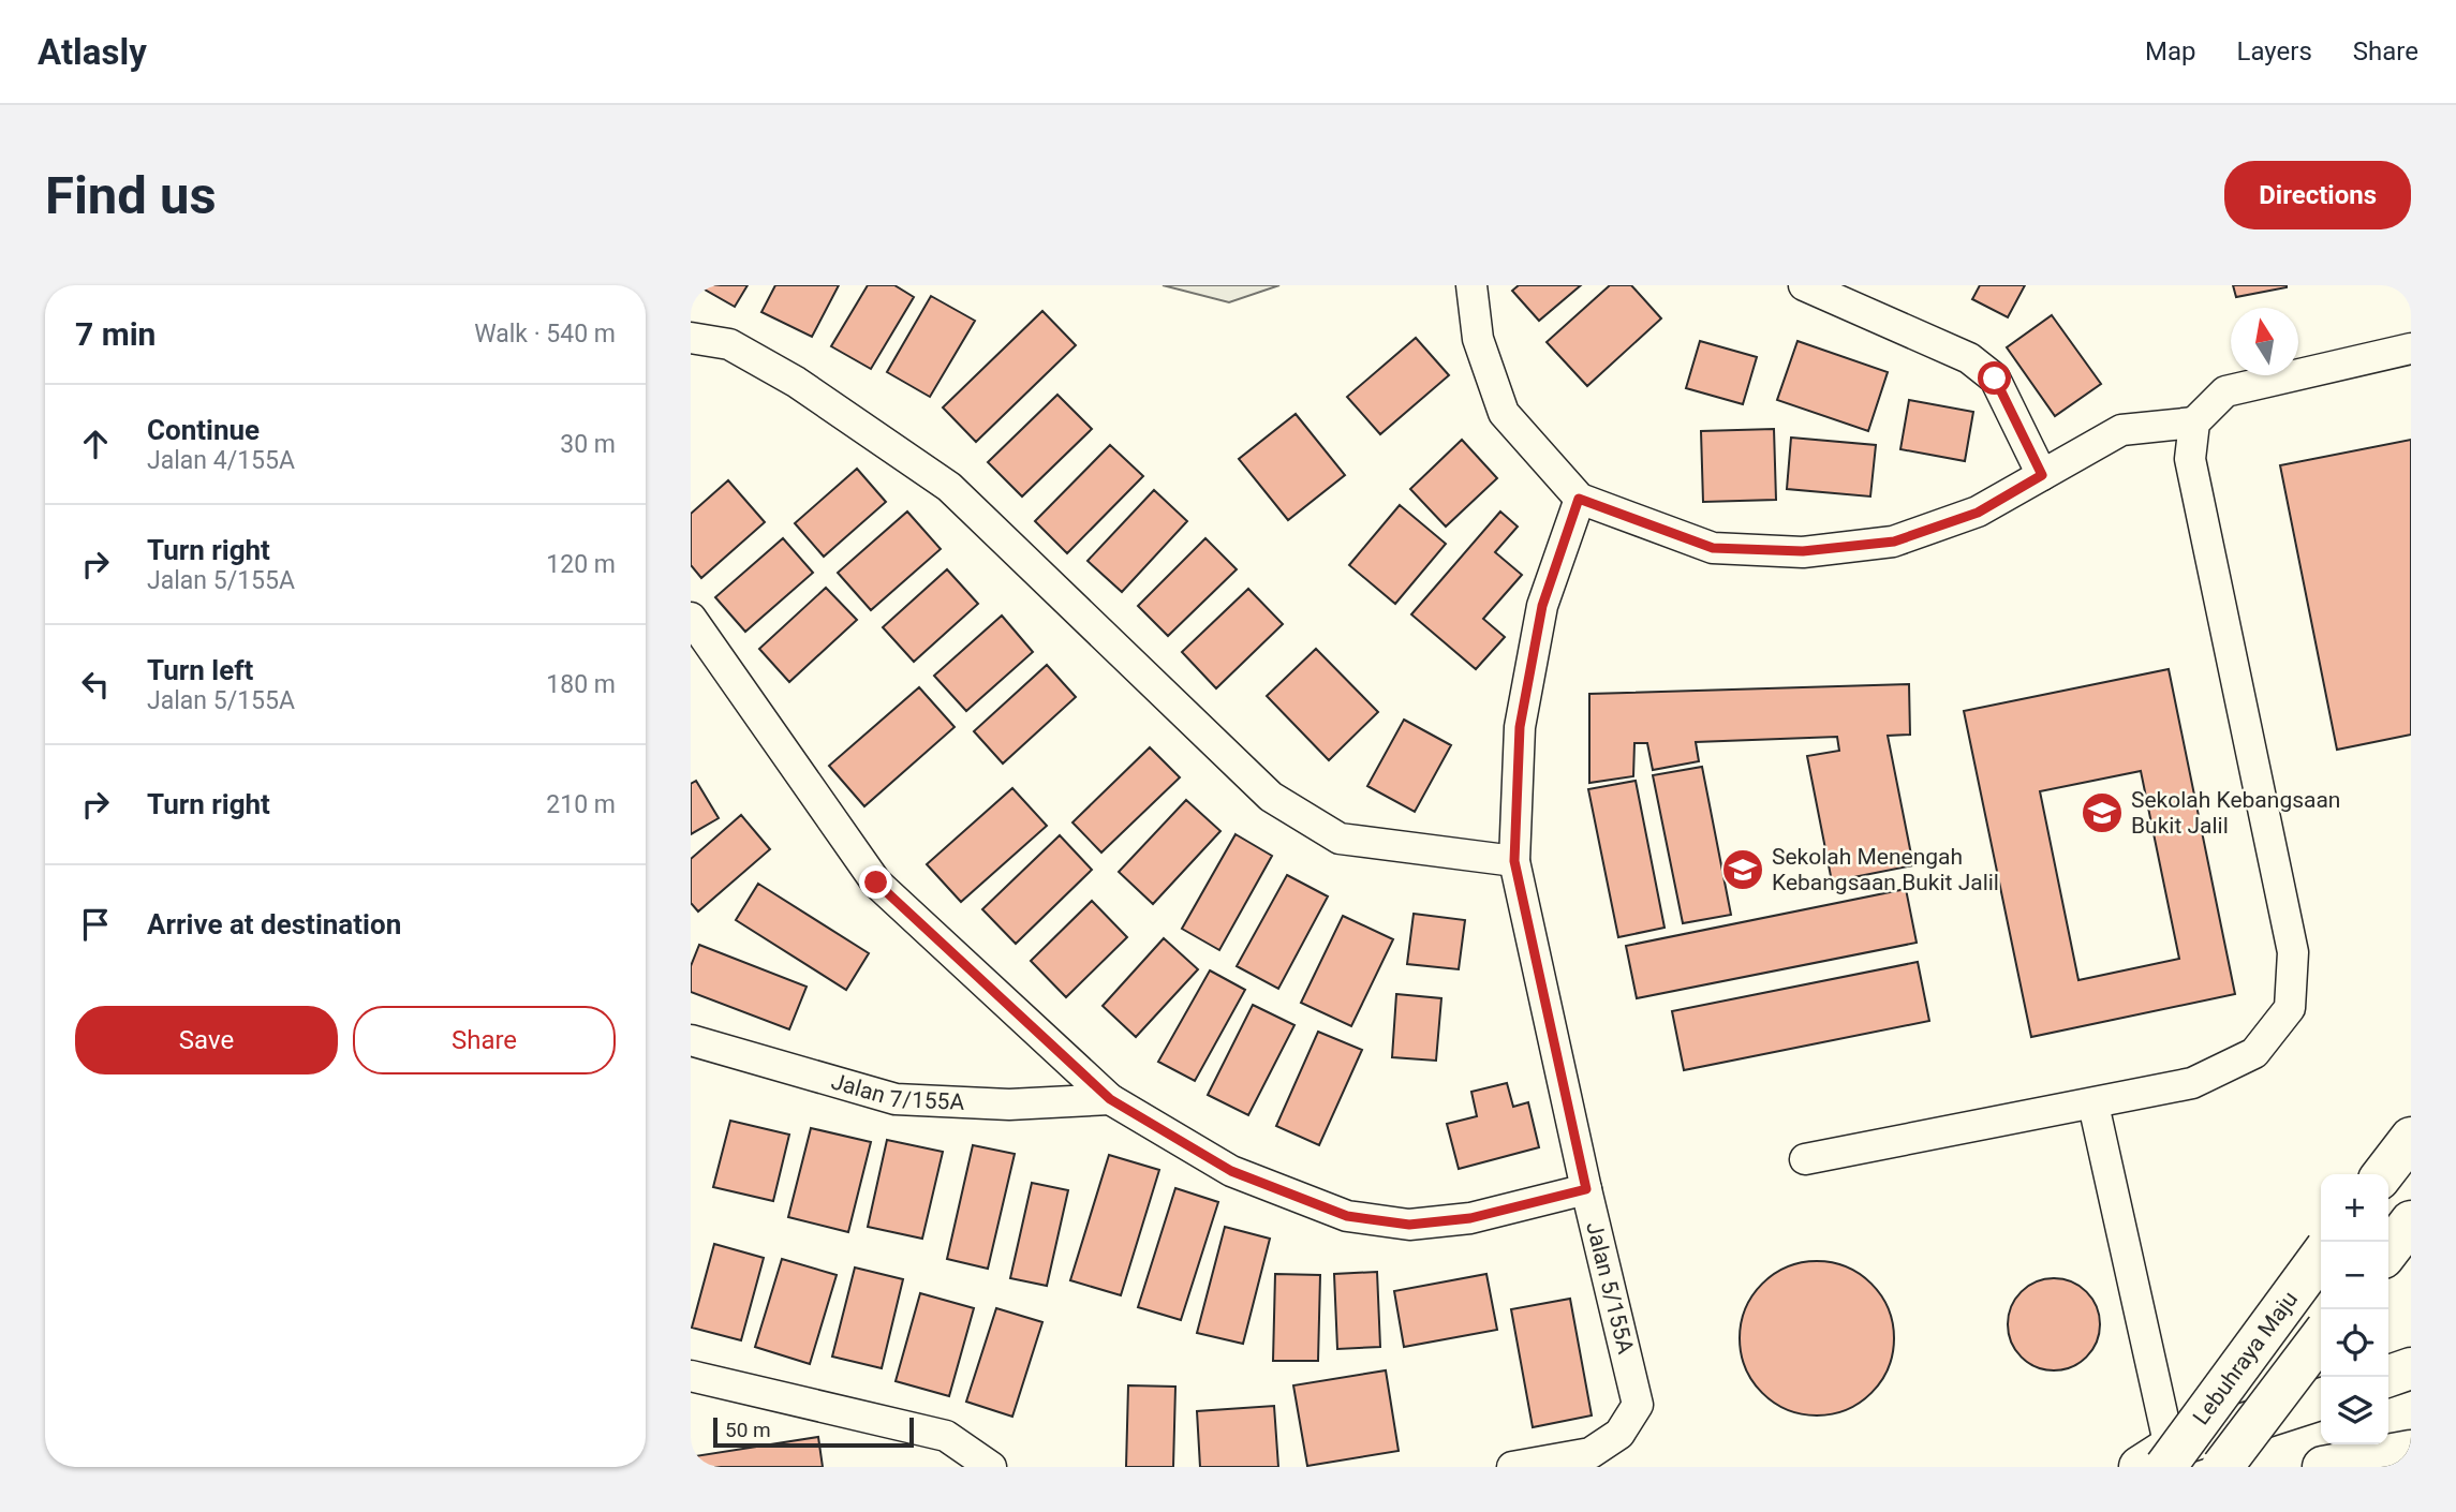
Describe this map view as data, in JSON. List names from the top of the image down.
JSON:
{
  "streets": {
    "highway": ["Lebuhraya Maju"],
    "street": ["Jalan 7/155A", "Jalan 5/155A"]
  },
  "places": {
    "school or university": ["Sekolah Kebangsaan Bukit Jalil", "Sekolah Menengah Kebangsaan Bukit Jalil"]
  },
  "scale_bar": "50 m",
  "north": "top",
  "page": {
    "header": "Atlasly",
    "nav": ["Map", "Layers", "Share"],
    "buttons": [
      "Directions",
      ["Save", "Share"]
    ],
    "title": "Find us",
    "heading": ["7 min", "Walk · 540 m"],
    "list": [
      ["Continue", "Jalan 4/155A", "30 m"],
      ["Turn right", "Jalan 5/155A", "120 m"],
      ["Turn left", "Jalan 5/155A", "180 m"],
      ["Turn right", "210 m"],
      "Arrive at destination"
    ],
    "map_buttons": ["+", "−"],
    "scale": "50 m"
  }
}
